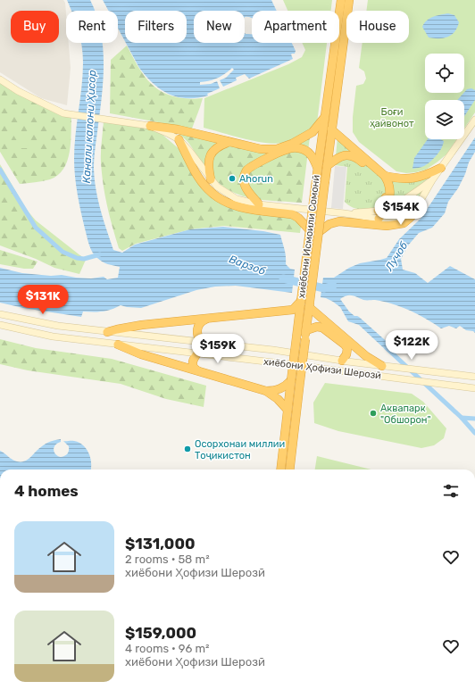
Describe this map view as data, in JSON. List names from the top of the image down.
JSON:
{
  "streets": {
    "highway": ["хиёбони Исмоили Сомонӣ"],
    "main road": ["хиёбони Ҳофизи Шерозӣ"]
  },
  "water": ["Канали калони Ҳисор", "Лучоб", "Варзоб"],
  "parks": ["Боғи ҳайвонот"],
  "places": ["Ahorun", "Аквапарк \"Обшорон\"", "Осорхонаи миллии Тоҷикистон"],
  "page": {
    "chip": [
      "Buy",
      "Rent",
      "Filters",
      "New",
      "Apartment",
      "House"
    ],
    "price": [
      "$154K",
      "$131K",
      "$122K",
      "$159K"
    ],
    "heading": "4 homes",
    "list": [
      {
        "name": "$131,000",
        "note": "2 rooms · 58 m² · хиёбони Ҳофизи Шерозӣ"
      },
      {
        "name": "$159,000",
        "note": "4 rooms · 96 m² · хиёбони Ҳофизи Шерозӣ"
      }
    ]
  }
}
